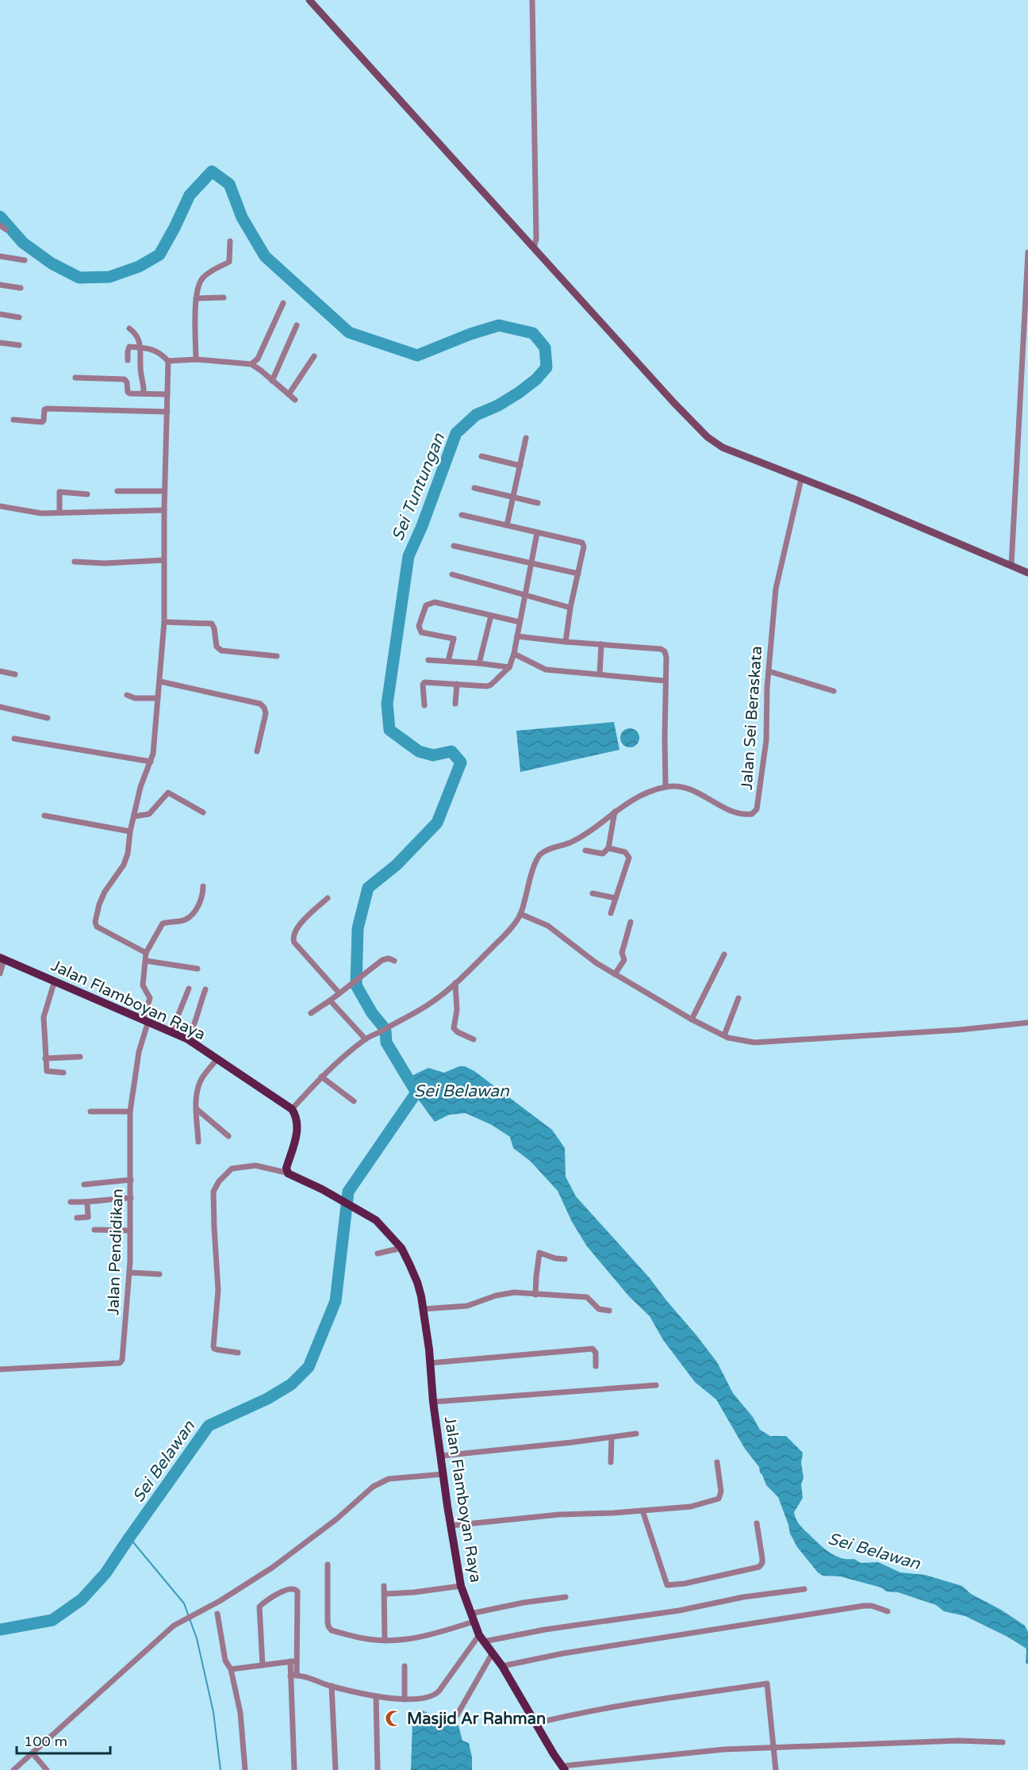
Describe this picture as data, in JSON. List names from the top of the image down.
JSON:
{
  "streets": {
    "main road": ["Jalan Flamboyan Raya"],
    "street": ["Jalan Sei Beraskata", "Jalan Pendidikan"]
  },
  "crossings": [
    ["Jalan Sei Beraskata", "Jalan Flamboyan Raya"],
    ["Jalan Flamboyan Raya", "Jalan Pendidikan"]
  ],
  "water": ["Sei Tuntungan", "Sei Belawan"],
  "places": {
    "mosque": ["Masjid Ar Rahman"]
  },
  "scale_bar": "100 m"
}
